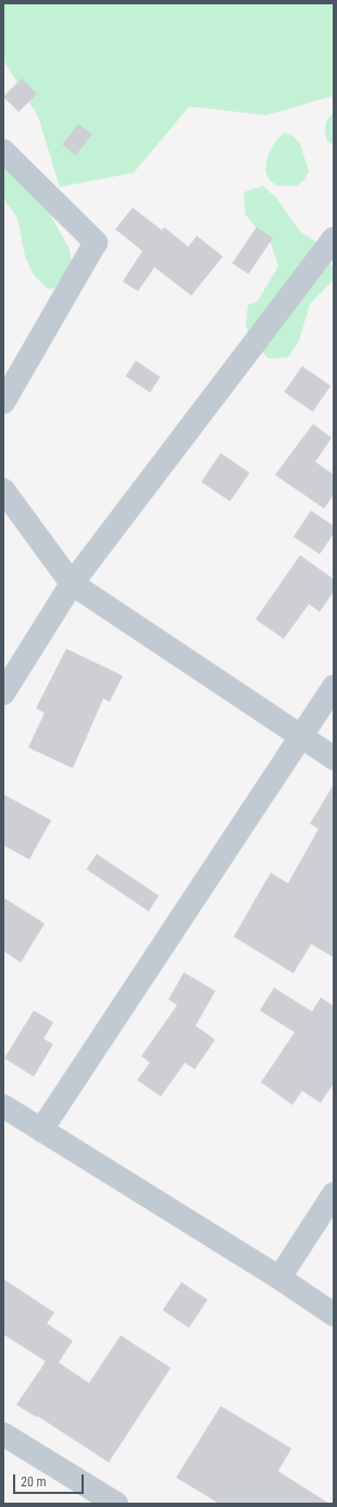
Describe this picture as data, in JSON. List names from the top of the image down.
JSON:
{
  "scale_bar": "20 m"
}
